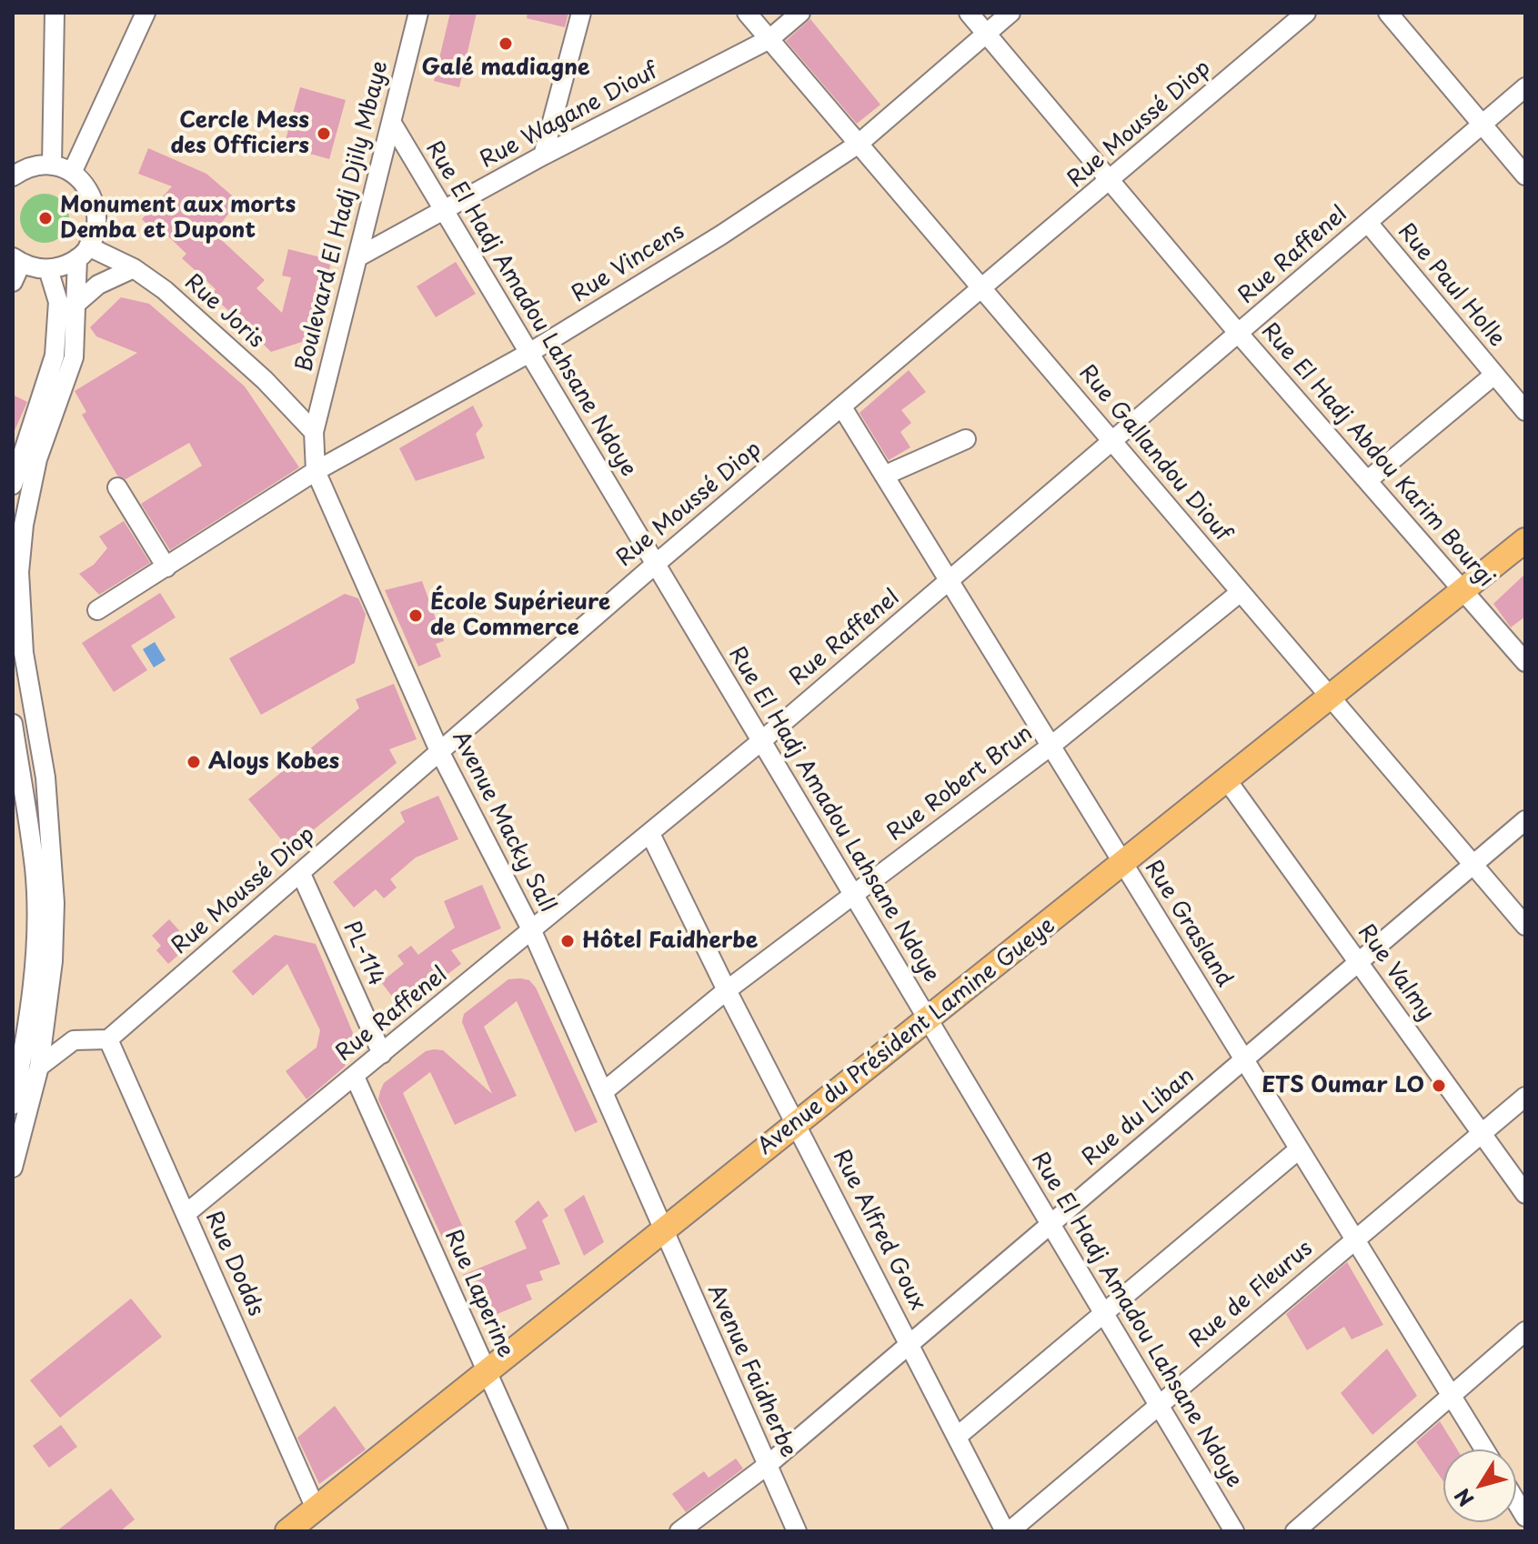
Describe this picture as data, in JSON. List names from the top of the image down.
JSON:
{
  "streets": {
    "main road": ["Avenue du Président Lamine Gueye"],
    "street": [
      "Rue Wagane Diouf",
      "Rue Moussé Diop",
      "Boulevard El Hadj Djily Mbaye",
      "Rue Raffenel",
      "Rue Vincens",
      "Rue Paul Holle",
      "Rue El Hadj Amadou Lahsane Ndoye",
      "Rue Joris",
      "Rue Gallandou Diouf",
      "Rue El Hadj Abdou Karim Bourgi",
      "Rue Robert Brun",
      "Avenue Macky Sall",
      "Rue Grasland",
      "PL-114",
      "Rue Valmy",
      "Rue du Liban",
      "Rue Alfred Goux",
      "Rue Dodds",
      "Rue Laperine",
      "Rue de Fleurus",
      "Avenue Faidherbe"
    ]
  },
  "crossings": [
    ["Rue Wagane Diouf", "Boulevard El Hadj Djily Mbaye"],
    ["Rue Wagane Diouf", "Rue El Hadj Amadou Lahsane Ndoye"],
    ["Rue Wagane Diouf", "Rue Gallandou Diouf"],
    ["Rue Moussé Diop", "Rue El Hadj Amadou Lahsane Ndoye"],
    ["Rue Moussé Diop", "Rue Gallandou Diouf"],
    ["Rue Moussé Diop", "Rue El Hadj Abdou Karim Bourgi"],
    ["Rue Moussé Diop", "Avenue Macky Sall"],
    ["Rue Moussé Diop", "Rue Grasland"],
    ["Rue Moussé Diop", "PL-114"],
    ["Rue Moussé Diop", "Rue Dodds"],
    ["Boulevard El Hadj Djily Mbaye", "Rue El Hadj Amadou Lahsane Ndoye"],
    ["Boulevard El Hadj Djily Mbaye", "Rue Joris"],
    ["Boulevard El Hadj Djily Mbaye", "Avenue Macky Sall"],
    ["Rue Raffenel", "Rue Paul Holle"],
    ["Rue Raffenel", "Rue El Hadj Amadou Lahsane Ndoye"],
    ["Rue Raffenel", "Rue Gallandou Diouf"],
    ["Rue Raffenel", "Rue El Hadj Abdou Karim Bourgi"],
    ["Rue Raffenel", "Avenue Macky Sall"],
    ["Rue Raffenel", "Rue Grasland"],
    ["Rue Raffenel", "PL-114"],
    ["Rue Raffenel", "Rue Alfred Goux"],
    ["Rue Raffenel", "Rue Dodds"],
    ["Rue Raffenel", "Rue Laperine"],
    ["Rue Vincens", "Rue El Hadj Amadou Lahsane Ndoye"],
    ["Rue Vincens", "Rue Gallandou Diouf"],
    ["Rue Vincens", "Rue El Hadj Abdou Karim Bourgi"],
    ["Rue Vincens", "Avenue Macky Sall"],
    ["Rue El Hadj Amadou Lahsane Ndoye", "Rue Robert Brun"],
    ["Rue El Hadj Amadou Lahsane Ndoye", "Avenue du Président Lamine Gueye"],
    ["Rue El Hadj Amadou Lahsane Ndoye", "Rue du Liban"],
    ["Rue El Hadj Amadou Lahsane Ndoye", "Rue de Fleurus"],
    ["Rue Joris", "Avenue Macky Sall"],
    ["Rue Gallandou Diouf", "Rue Robert Brun"],
    ["Rue Gallandou Diouf", "Avenue du Président Lamine Gueye"],
    ["Rue Gallandou Diouf", "Rue du Liban"],
    ["Rue El Hadj Abdou Karim Bourgi", "Avenue du Président Lamine Gueye"],
    ["Rue Robert Brun", "Avenue Macky Sall"],
    ["Rue Robert Brun", "Rue Grasland"],
    ["Rue Robert Brun", "Rue Alfred Goux"],
    ["Avenue Macky Sall", "Avenue du Président Lamine Gueye"],
    ["Avenue Macky Sall", "Avenue Faidherbe"],
    ["Rue Grasland", "Avenue du Président Lamine Gueye"],
    ["Rue Grasland", "Rue du Liban"],
    ["Rue Grasland", "Rue de Fleurus"],
    ["Rue Valmy", "Avenue du Président Lamine Gueye"],
    ["Rue Valmy", "Rue du Liban"],
    ["Rue Valmy", "Rue de Fleurus"],
    ["Avenue du Président Lamine Gueye", "Rue Alfred Goux"],
    ["Avenue du Président Lamine Gueye", "Rue Dodds"],
    ["Avenue du Président Lamine Gueye", "Rue Laperine"],
    ["Avenue du Président Lamine Gueye", "Avenue Faidherbe"],
    ["Rue du Liban", "Rue Alfred Goux"],
    ["Rue du Liban", "Avenue Faidherbe"],
    ["Rue Alfred Goux", "Rue de Fleurus"]
  ],
  "places": [
    "Galé madiagne",
    "Cercle Mess des Officiers",
    "Monument aux morts Demba et Dupont",
    "École Supérieure de Commerce",
    "Aloys Kobes",
    "Hôtel Faidherbe",
    "ETS Oumar LO"
  ],
  "north": "bottom left"
}
